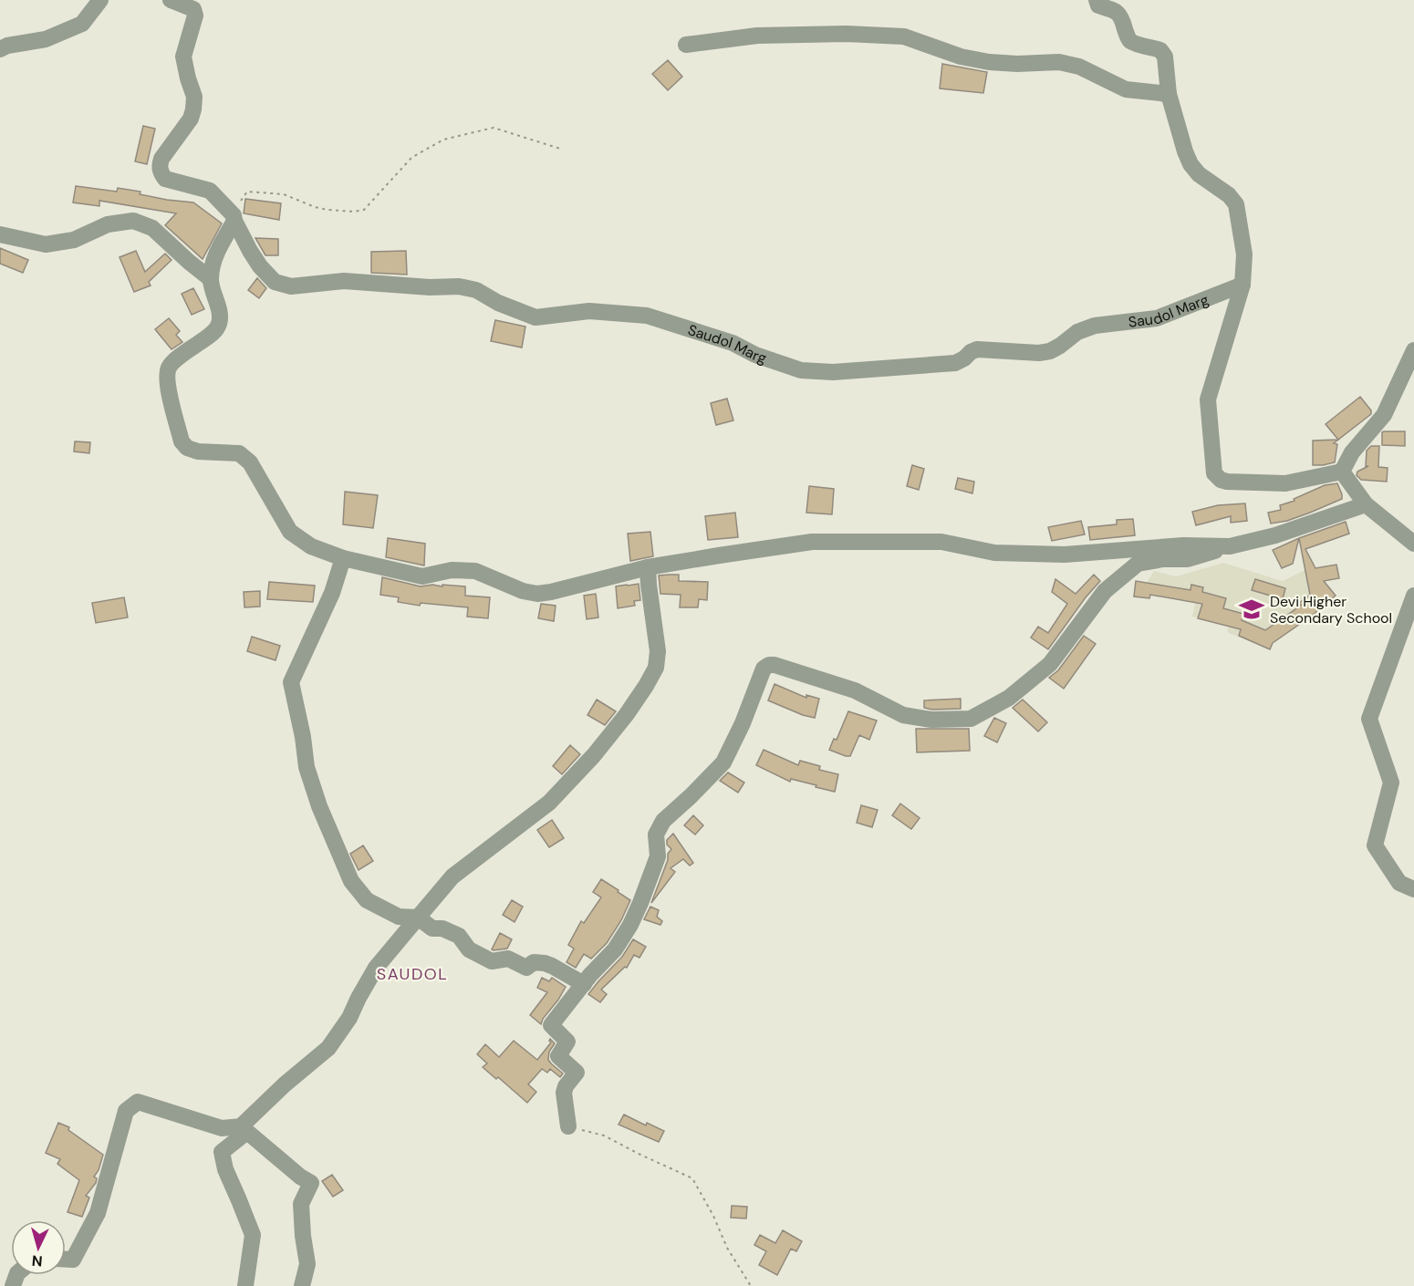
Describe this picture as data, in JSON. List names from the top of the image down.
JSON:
{
  "streets": {
    "street": ["Saudol Marg"]
  },
  "districts": ["SAUDOL"],
  "places": {
    "school or university": ["Devi Higher Secondary School"]
  },
  "north": "bottom"
}
